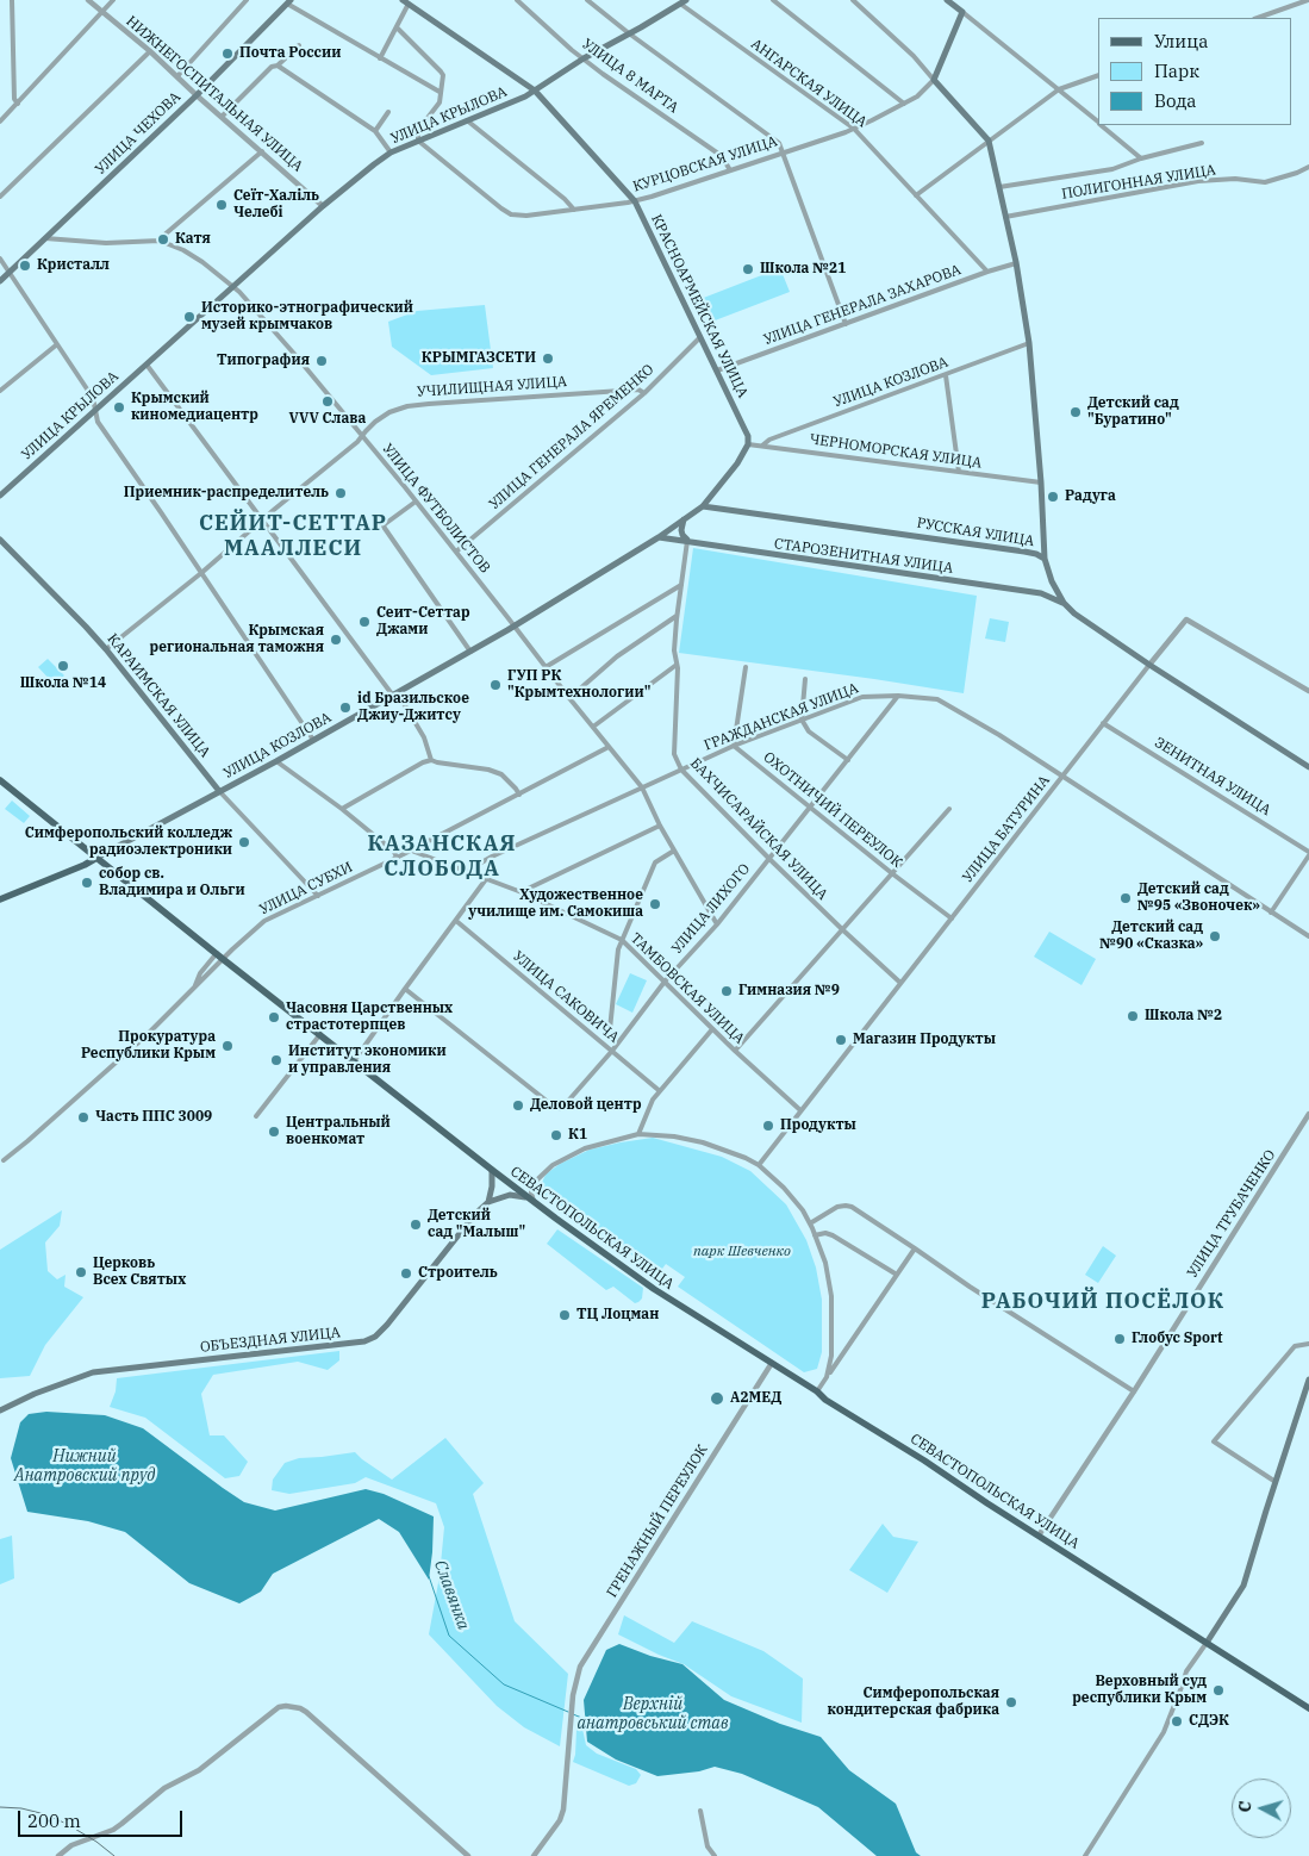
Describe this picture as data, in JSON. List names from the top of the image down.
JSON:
{
  "streets": {
    "main road": [
      "УЛИЦА КРЫЛОВА",
      "УЛИЦА ЧЕХОВА",
      "КУРЦОВСКАЯ УЛИЦА",
      "ПОЛИГОННАЯ УЛИЦА",
      "КРАСНОАРМЕЙСКАЯ УЛИЦА",
      "УЛИЦА КОЗЛОВА",
      "РУССКАЯ УЛИЦА",
      "СТАРОЗЕНИТНАЯ УЛИЦА",
      "КАРАИМСКАЯ УЛИЦА",
      "БАХЧИСАРАЙСКАЯ УЛИЦА",
      "СЕВАСТОПОЛЬСКАЯ УЛИЦА",
      "ОБЪЕЗДНАЯ УЛИЦА"
    ],
    "street": [
      "УЛИЦА 8 МАРТА",
      "АНГАРСКАЯ УЛИЦА",
      "НИЖНЕГОСПИТАЛЬНАЯ УЛИЦА",
      "УЛИЦА ГЕНЕРАЛА ЗАХАРОВА",
      "УЧИЛИЩНАЯ УЛИЦА",
      "УЛИЦА ГЕНЕРАЛА ЯРЕМЕНКО",
      "ЧЕРНОМОРСКАЯ УЛИЦА",
      "УЛИЦА ФУТБОЛИСТОВ",
      "ГРАЖДАНСКАЯ УЛИЦА",
      "ЗЕНИТНАЯ УЛИЦА",
      "ОХОТНИЧИЙ ПЕРЕУЛОК",
      "УЛИЦА БАТУРИНА",
      "УЛИЦА СУБХИ",
      "УЛИЦА ЛИХОГО",
      "ТАМБОВСКАЯ УЛИЦА",
      "УЛИЦА САКОВИЧА",
      "УЛИЦА ТРУБАЧЕНКО",
      "ГРЕНАЖНЫЙ ПЕРЕУЛОК"
    ]
  },
  "crossings": [
    ["УЛИЦА 8 МАРТА", "УЛИЦА КРЫЛОВА"],
    ["УЛИЦА 8 МАРТА", "КУРЦОВСКАЯ УЛИЦА"],
    ["АНГАРСКАЯ УЛИЦА", "УЛИЦА КРЫЛОВА"],
    ["АНГАРСКАЯ УЛИЦА", "КУРЦОВСКАЯ УЛИЦА"],
    ["АНГАРСКАЯ УЛИЦА", "УЛИЦА ГЕНЕРАЛА ЗАХАРОВА"],
    ["НИЖНЕГОСПИТАЛЬНАЯ УЛИЦА", "УЛИЦА КРЫЛОВА"],
    ["НИЖНЕГОСПИТАЛЬНАЯ УЛИЦА", "УЛИЦА ЧЕХОВА"],
    ["УЛИЦА КРЫЛОВА", "КУРЦОВСКАЯ УЛИЦА"],
    ["УЛИЦА КРЫЛОВА", "КРАСНОАРМЕЙСКАЯ УЛИЦА"],
    ["УЛИЦА КРЫЛОВА", "УЛИЦА ФУТБОЛИСТОВ"],
    ["УЛИЦА ЧЕХОВА", "УЛИЦА ФУТБОЛИСТОВ"],
    ["КУРЦОВСКАЯ УЛИЦА", "ПОЛИГОННАЯ УЛИЦА"],
    ["КУРЦОВСКАЯ УЛИЦА", "КРАСНОАРМЕЙСКАЯ УЛИЦА"],
    ["УЛИЦА ГЕНЕРАЛА ЗАХАРОВА", "КРАСНОАРМЕЙСКАЯ УЛИЦА"],
    ["КРАСНОАРМЕЙСКАЯ УЛИЦА", "УЛИЦА КОЗЛОВА"],
    ["КРАСНОАРМЕЙСКАЯ УЛИЦА", "УЛИЦА ГЕНЕРАЛА ЯРЕМЕНКО"],
    ["КРАСНОАРМЕЙСКАЯ УЛИЦА", "ЧЕРНОМОРСКАЯ УЛИЦА"],
    ["УЛИЦА КОЗЛОВА", "ЧЕРНОМОРСКАЯ УЛИЦА"],
    ["УЛИЦА КОЗЛОВА", "УЛИЦА ФУТБОЛИСТОВ"],
    ["УЛИЦА КОЗЛОВА", "РУССКАЯ УЛИЦА"],
    ["УЛИЦА КОЗЛОВА", "СТАРОЗЕНИТНАЯ УЛИЦА"],
    ["УЛИЦА КОЗЛОВА", "КАРАИМСКАЯ УЛИЦА"],
    ["УЛИЦА КОЗЛОВА", "БАХЧИСАРАЙСКАЯ УЛИЦА"],
    ["УЛИЦА КОЗЛОВА", "СЕВАСТОПОЛЬСКАЯ УЛИЦА"],
    ["УЧИЛИЩНАЯ УЛИЦА", "УЛИЦА ГЕНЕРАЛА ЯРЕМЕНКО"],
    ["УЧИЛИЩНАЯ УЛИЦА", "УЛИЦА ФУТБОЛИСТОВ"],
    ["УЧИЛИЩНАЯ УЛИЦА", "КАРАИМСКАЯ УЛИЦА"],
    ["УЛИЦА ГЕНЕРАЛА ЯРЕМЕНКО", "УЛИЦА ФУТБОЛИСТОВ"],
    ["УЛИЦА ФУТБОЛИСТОВ", "ГРАЖДАНСКАЯ УЛИЦА"],
    ["УЛИЦА ФУТБОЛИСТОВ", "УЛИЦА СУБХИ"],
    ["УЛИЦА ФУТБОЛИСТОВ", "УЛИЦА ЛИХОГО"],
    ["РУССКАЯ УЛИЦА", "СТАРОЗЕНИТНАЯ УЛИЦА"],
    ["РУССКАЯ УЛИЦА", "УЛИЦА БАТУРИНА"],
    ["СТАРОЗЕНИТНАЯ УЛИЦА", "БАХЧИСАРАЙСКАЯ УЛИЦА"],
    ["КАРАИМСКАЯ УЛИЦА", "УЛИЦА СУБХИ"],
    ["ГРАЖДАНСКАЯ УЛИЦА", "ОХОТНИЧИЙ ПЕРЕУЛОК"],
    ["ГРАЖДАНСКАЯ УЛИЦА", "БАХЧИСАРАЙСКАЯ УЛИЦА"],
    ["ГРАЖДАНСКАЯ УЛИЦА", "УЛИЦА БАТУРИНА"],
    ["ГРАЖДАНСКАЯ УЛИЦА", "УЛИЦА ЛИХОГО"],
    ["ГРАЖДАНСКАЯ УЛИЦА", "ТАМБОВСКАЯ УЛИЦА"],
    ["ЗЕНИТНАЯ УЛИЦА", "УЛИЦА БАТУРИНА"],
    ["ОХОТНИЧИЙ ПЕРЕУЛОК", "УЛИЦА БАТУРИНА"],
    ["ОХОТНИЧИЙ ПЕРЕУЛОК", "УЛИЦА ЛИХОГО"],
    ["БАХЧИСАРАЙСКАЯ УЛИЦА", "УЛИЦА БАТУРИНА"],
    ["БАХЧИСАРАЙСКАЯ УЛИЦА", "УЛИЦА ЛИХОГО"],
    ["УЛИЦА БАТУРИНА", "ТАМБОВСКАЯ УЛИЦА"],
    ["УЛИЦА СУБХИ", "ТАМБОВСКАЯ УЛИЦА"],
    ["УЛИЦА СУБХИ", "СЕВАСТОПОЛЬСКАЯ УЛИЦА"],
    ["УЛИЦА ЛИХОГО", "ТАМБОВСКАЯ УЛИЦА"],
    ["УЛИЦА ЛИХОГО", "УЛИЦА САКОВИЧА"],
    ["УЛИЦА ТРУБАЧЕНКО", "СЕВАСТОПОЛЬСКАЯ УЛИЦА"],
    ["СЕВАСТОПОЛЬСКАЯ УЛИЦА", "ГРЕНАЖНЫЙ ПЕРЕУЛОК"]
  ],
  "districts": ["СЕЙИТ-СЕТТАР МААЛЛЕСИ", "КАЗАНСКАЯ СЛОБОДА", "РАБОЧИЙ ПОСЁЛОК"],
  "water": ["Нижний Анатровский пруд", "Славянка", "Верхній анатровський став"],
  "parks": ["парк Шевченко"],
  "places": [
    "Почта России",
    "Сеїт-Халіль Челебі",
    "Катя",
    "Кристалл",
    "Школа №21",
    "Историко-этнографический музей крымчаков",
    "КРЫМГАЗСЕТИ",
    "Типография",
    "VVV Слава",
    "Крымский киномедиацентр",
    "Детский сад \"Буратино\"",
    "Приемник-распределитель",
    "Радуга",
    "Сеит-Сеттар Джами",
    "Крымская региональная таможня",
    "Школа №14",
    "ГУП РК \"Крымтехнологии\"",
    "id Бразильское Джиу-Джитсу",
    "Симферопольский колледж радиоэлектроники",
    "собор св. Владимира и Ольги",
    "Детский сад №95 «Звоночек»",
    "Художественное училище им. Самокиша",
    "Детский сад №90 «Сказка»",
    "Гимназия №9",
    "Школа №2",
    "Часовня Царственных страстотерпцев",
    "Магазин Продукты",
    "Прокуратура Республики Крым",
    "Институт экономики и управления",
    "Деловой центр",
    "Часть ППС 3009",
    "Продукты",
    "Центральный военкомат",
    "К1",
    "Детский сад \"Малыш\"",
    "Церковь Всех Святых",
    "Строитель",
    "ТЦ Лоцман",
    "Глобус Sport",
    "А2МЕД",
    "Верховный суд республики Крым",
    "Симферопольская кондитерская фабрика",
    "СДЭК"
  ],
  "legend": ["Улица", "Парк", "Вода"],
  "scale_bar": "200 m",
  "north": "left"
}
